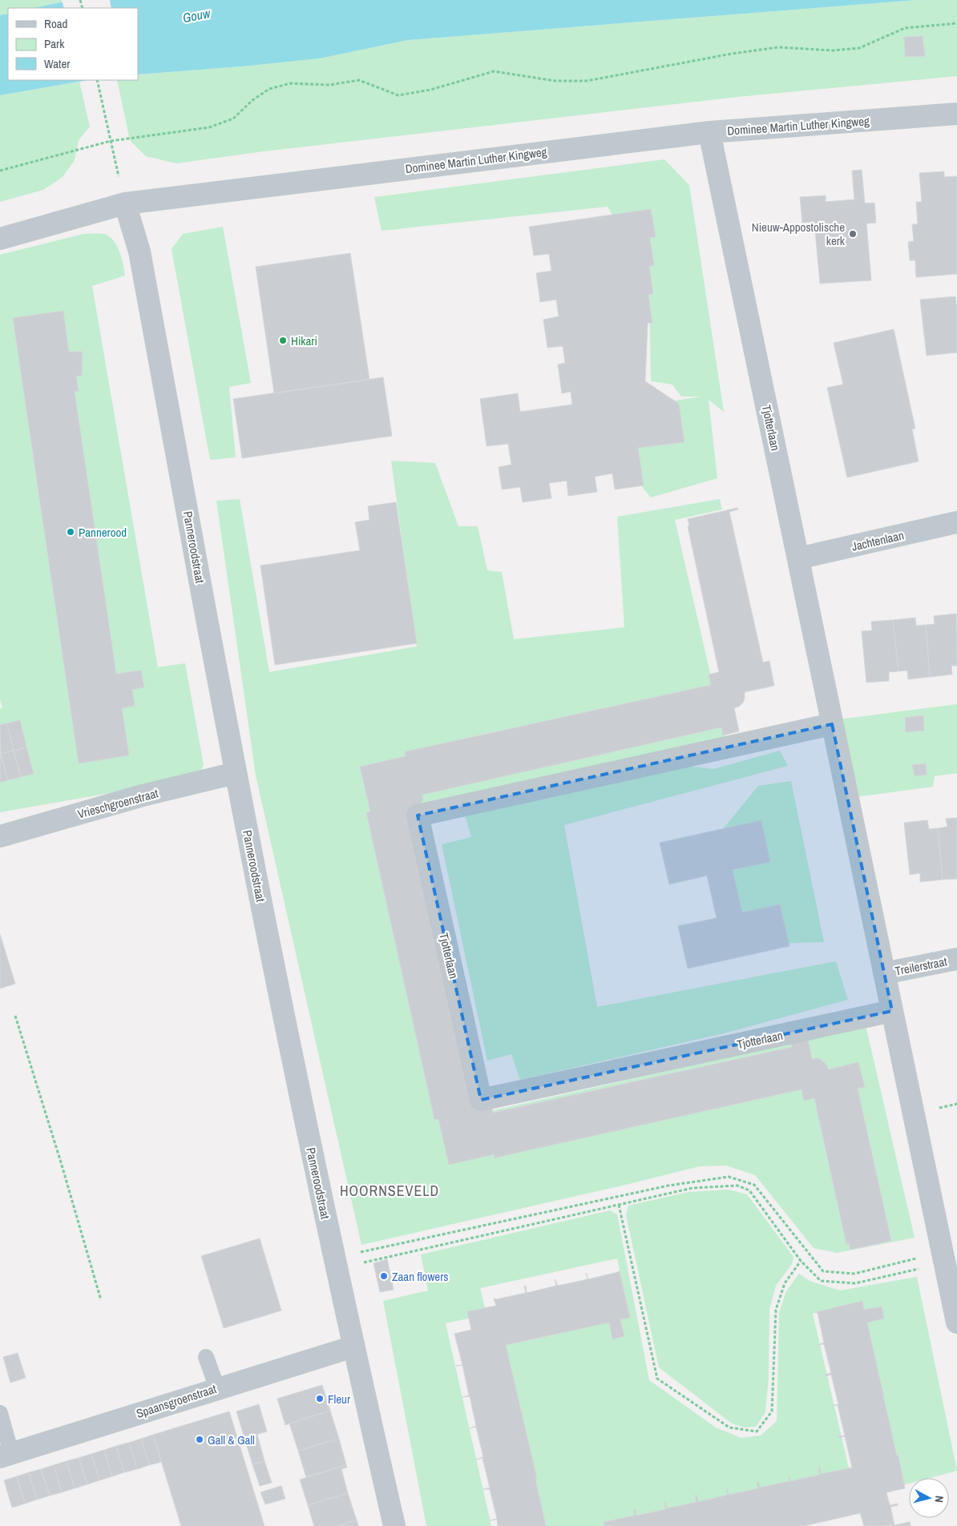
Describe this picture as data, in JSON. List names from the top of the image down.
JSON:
{
  "streets": {
    "street": [
      "Dominee Martin Luther Kingweg",
      "Tjotterlaan",
      "Jachtenlaan",
      "Panneroodstraat",
      "Vrieschgroenstraat",
      "Treilerstraat",
      "Spaansgroenstraat"
    ]
  },
  "crossings": [
    ["Dominee Martin Luther Kingweg", "Tjotterlaan"],
    ["Dominee Martin Luther Kingweg", "Panneroodstraat"],
    ["Tjotterlaan", "Jachtenlaan"],
    ["Tjotterlaan", "Treilerstraat"],
    ["Panneroodstraat", "Vrieschgroenstraat"],
    ["Panneroodstraat", "Spaansgroenstraat"]
  ],
  "districts": ["HOORNSEVELD"],
  "water": ["Gouw"],
  "places": [
    "Nieuw-Appostolische kerk",
    "Hikari",
    "Pannerood",
    "Zaan flowers",
    "Fleur",
    "Gall & Gall"
  ],
  "legend": ["Road", "Park", "Water"],
  "north": "right"
}
